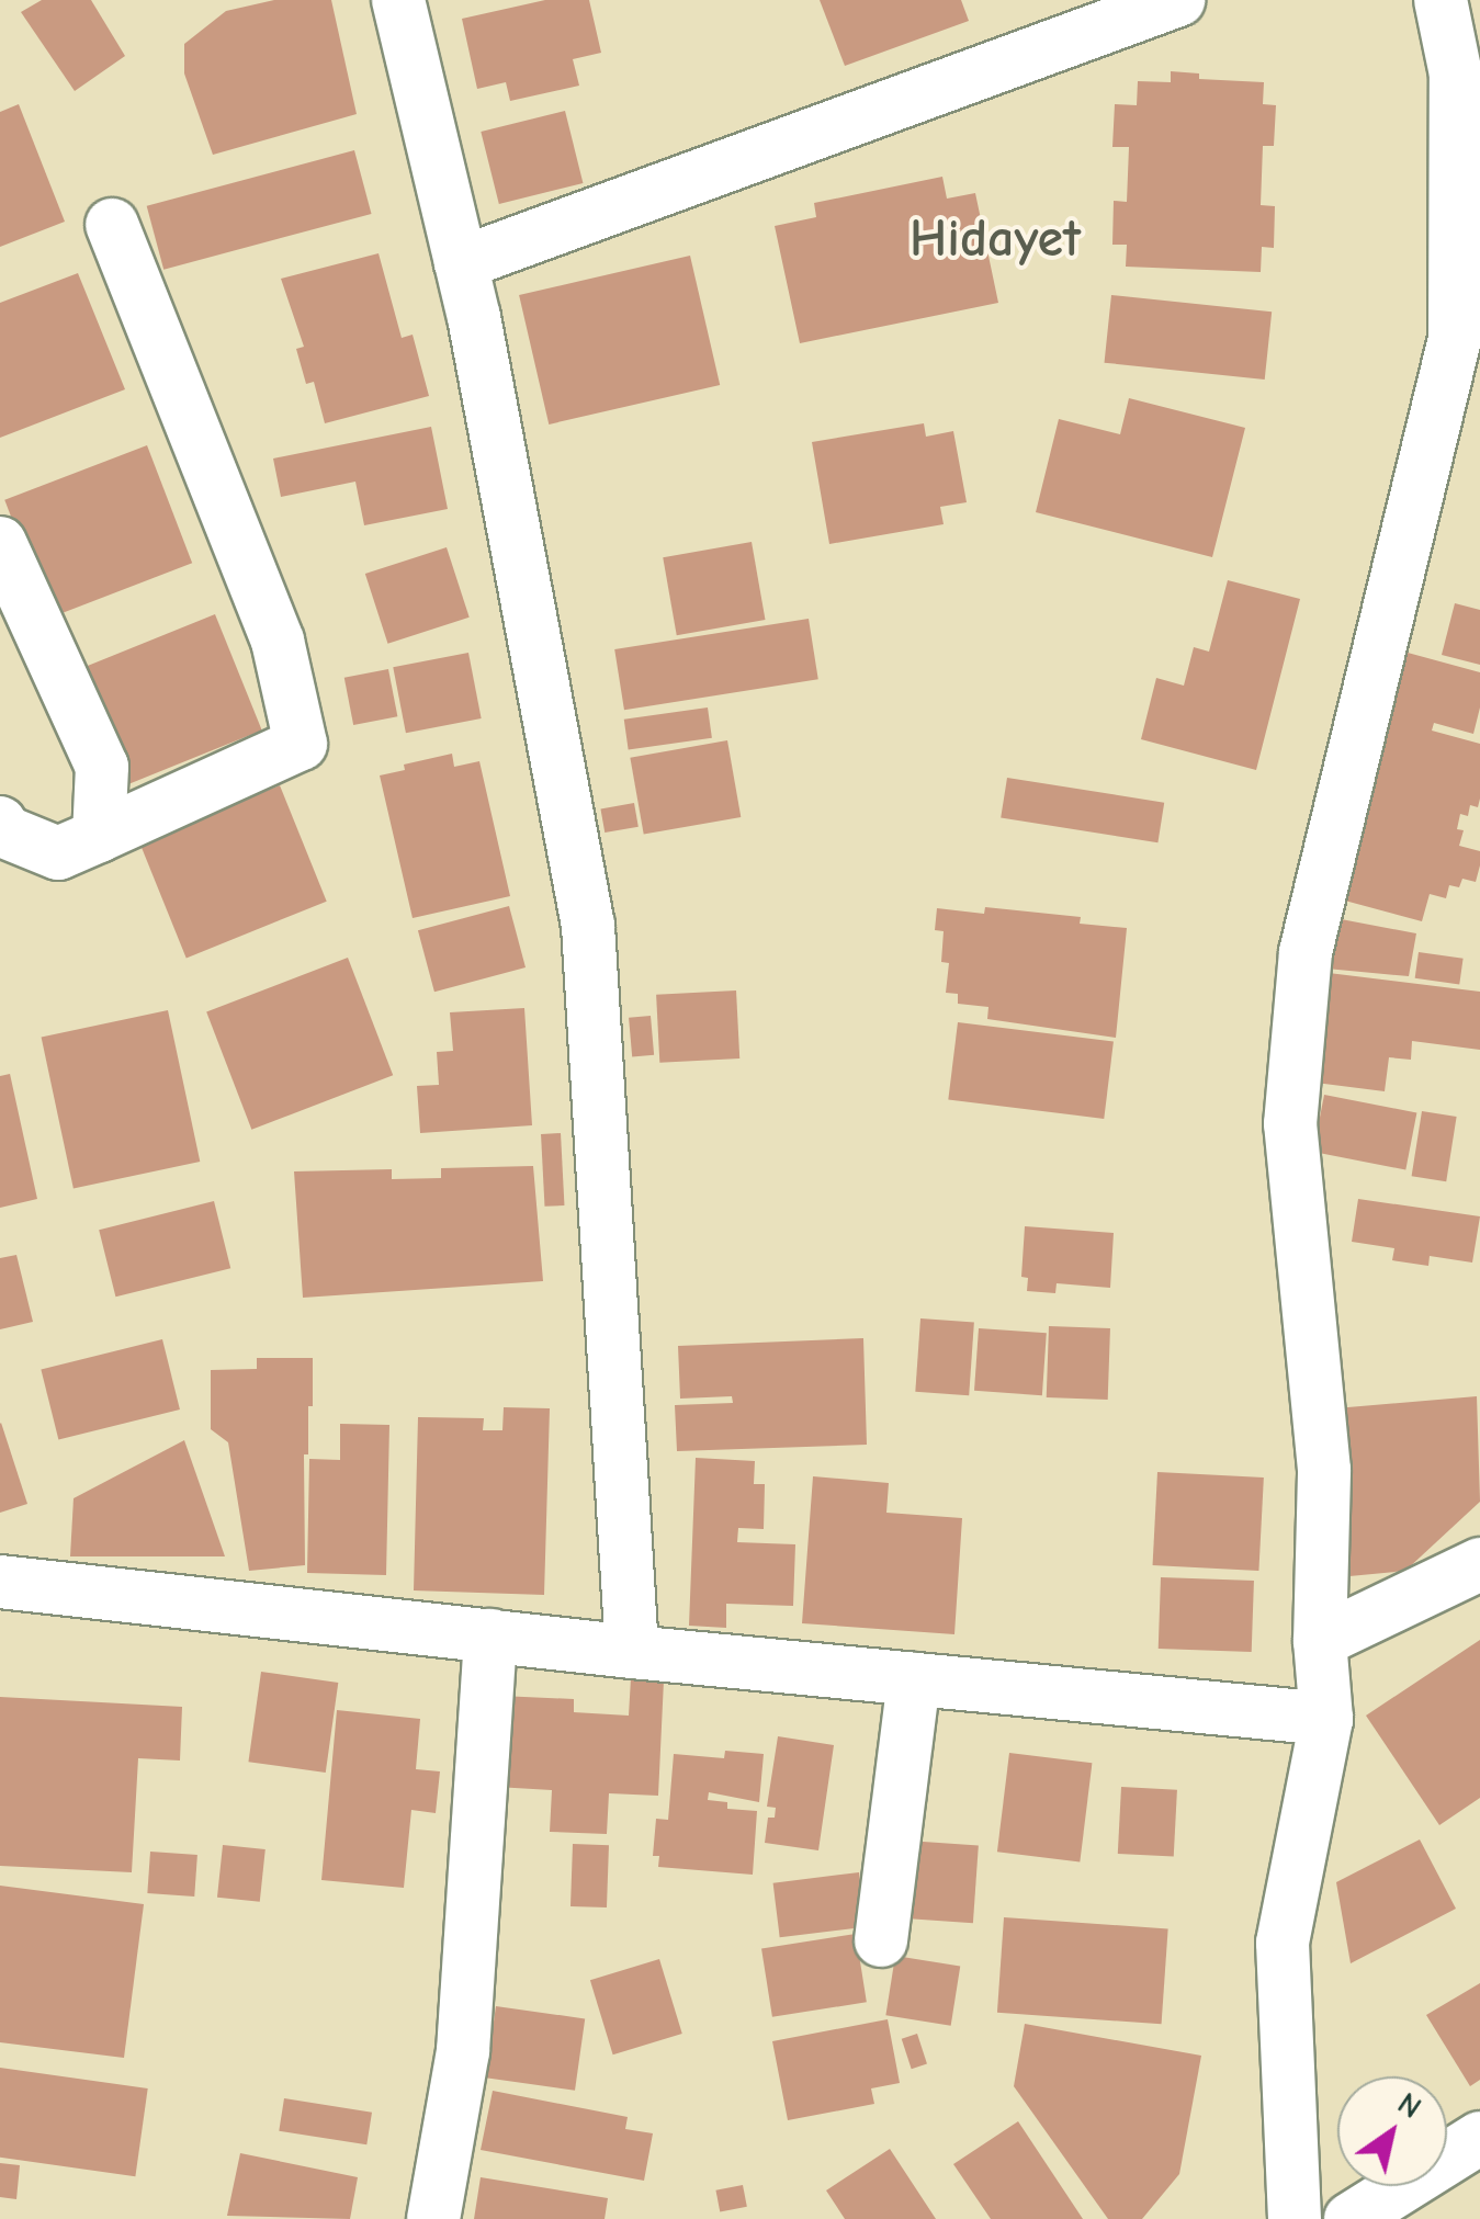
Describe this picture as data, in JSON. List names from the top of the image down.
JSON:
{
  "districts": ["Hidayet"],
  "north": "top right"
}
